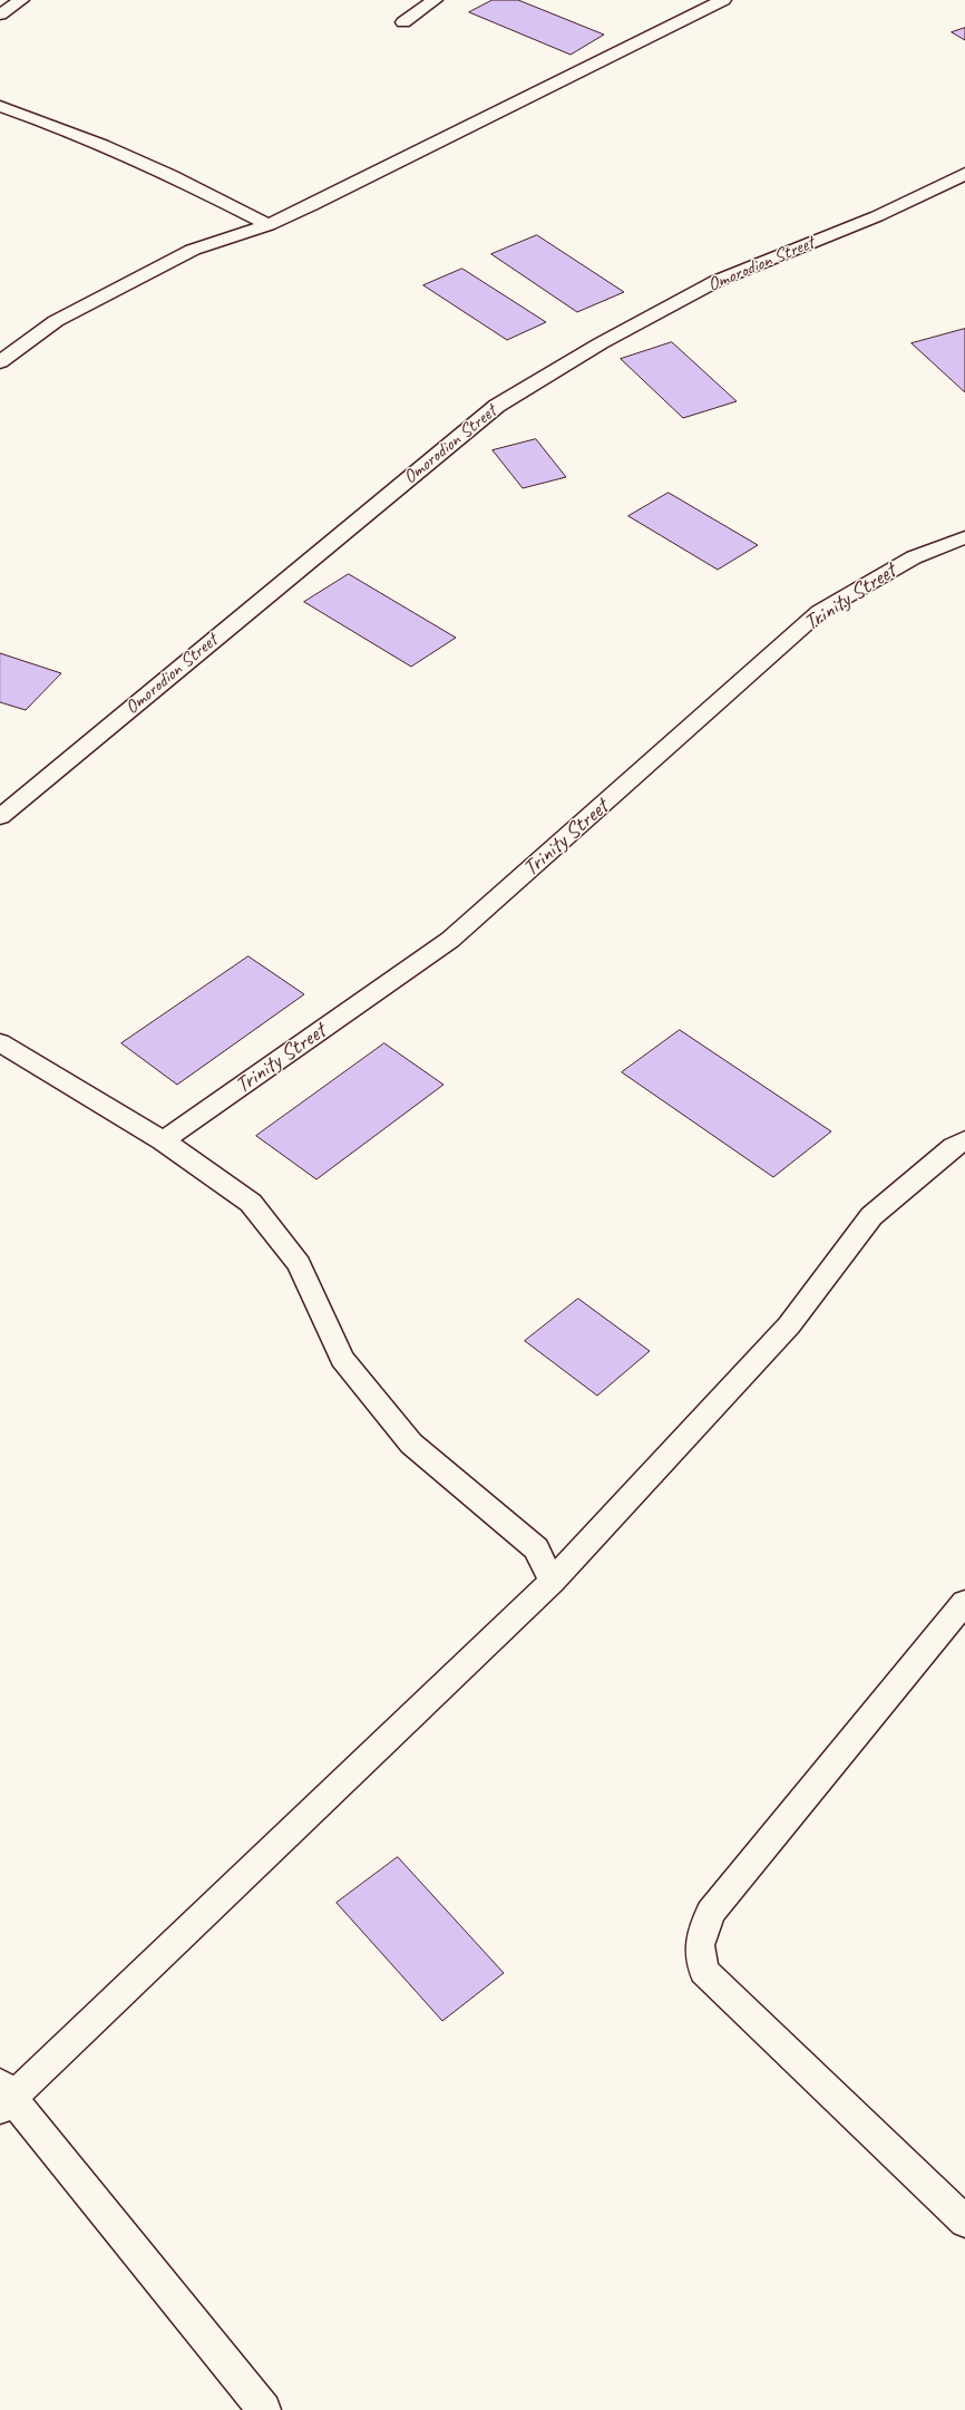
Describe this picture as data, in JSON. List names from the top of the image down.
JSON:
{
  "streets": {
    "street": ["Omorodion Street", "Trinity Street"]
  }
}
